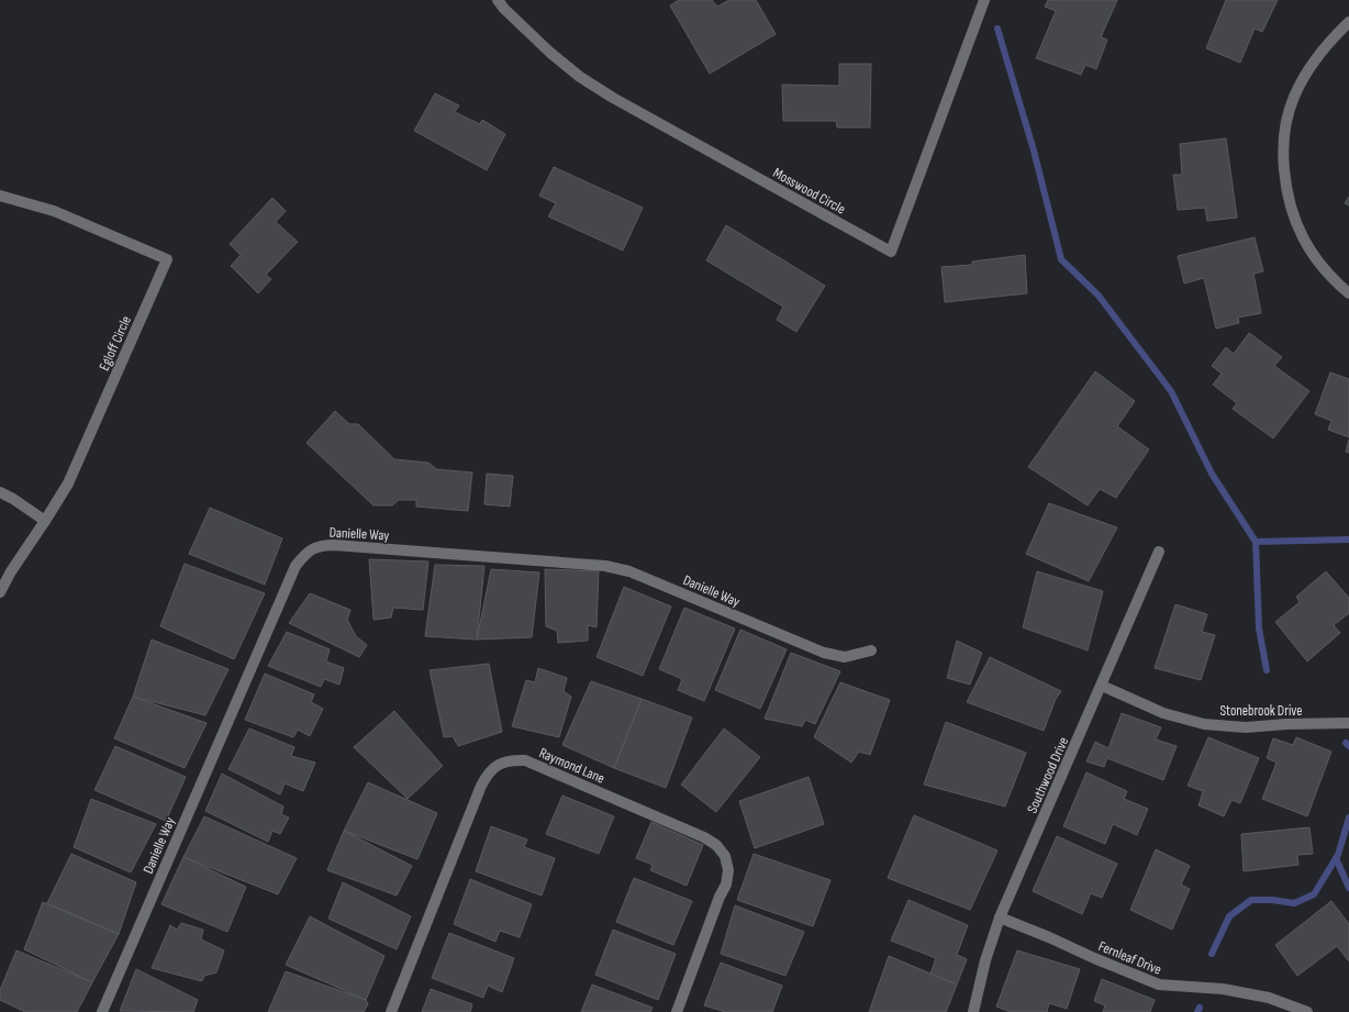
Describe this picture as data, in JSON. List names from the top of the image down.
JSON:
{
  "streets": {
    "street": [
      "Mosswood Circle",
      "Egloff Circle",
      "Danielle Way",
      "Stonebrook Drive",
      "Raymond Lane",
      "Southwood Drive",
      "Fernleaf Drive"
    ]
  },
  "crossings": [
    ["Stonebrook Drive", "Southwood Drive"],
    ["Southwood Drive", "Fernleaf Drive"]
  ]
}
